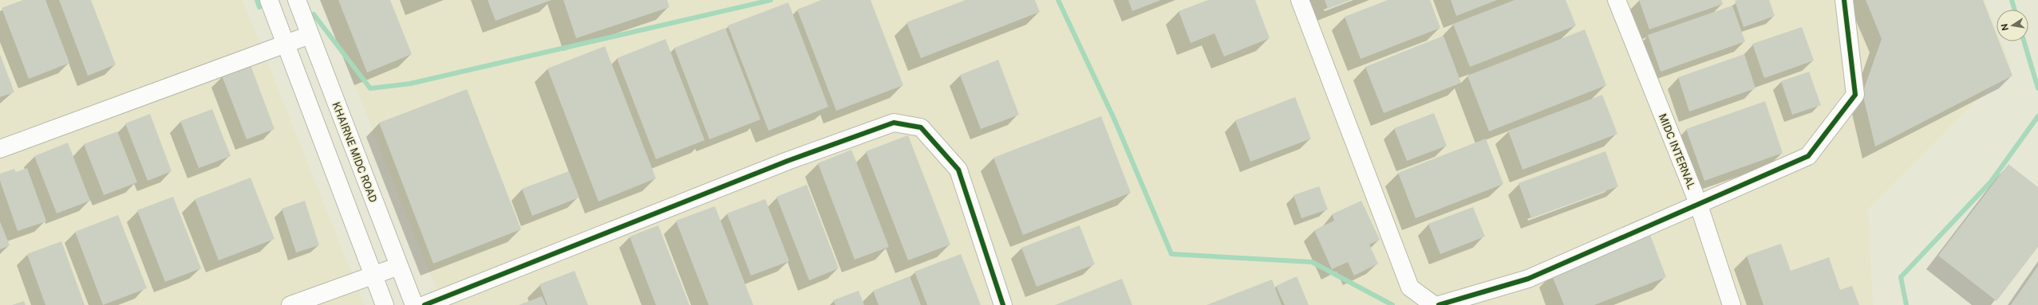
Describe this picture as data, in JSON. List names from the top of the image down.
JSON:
{
  "streets": {
    "street": ["MIDC INTERNAL", "KHAIRNE MIDC ROAD"]
  },
  "north": "left"
}
